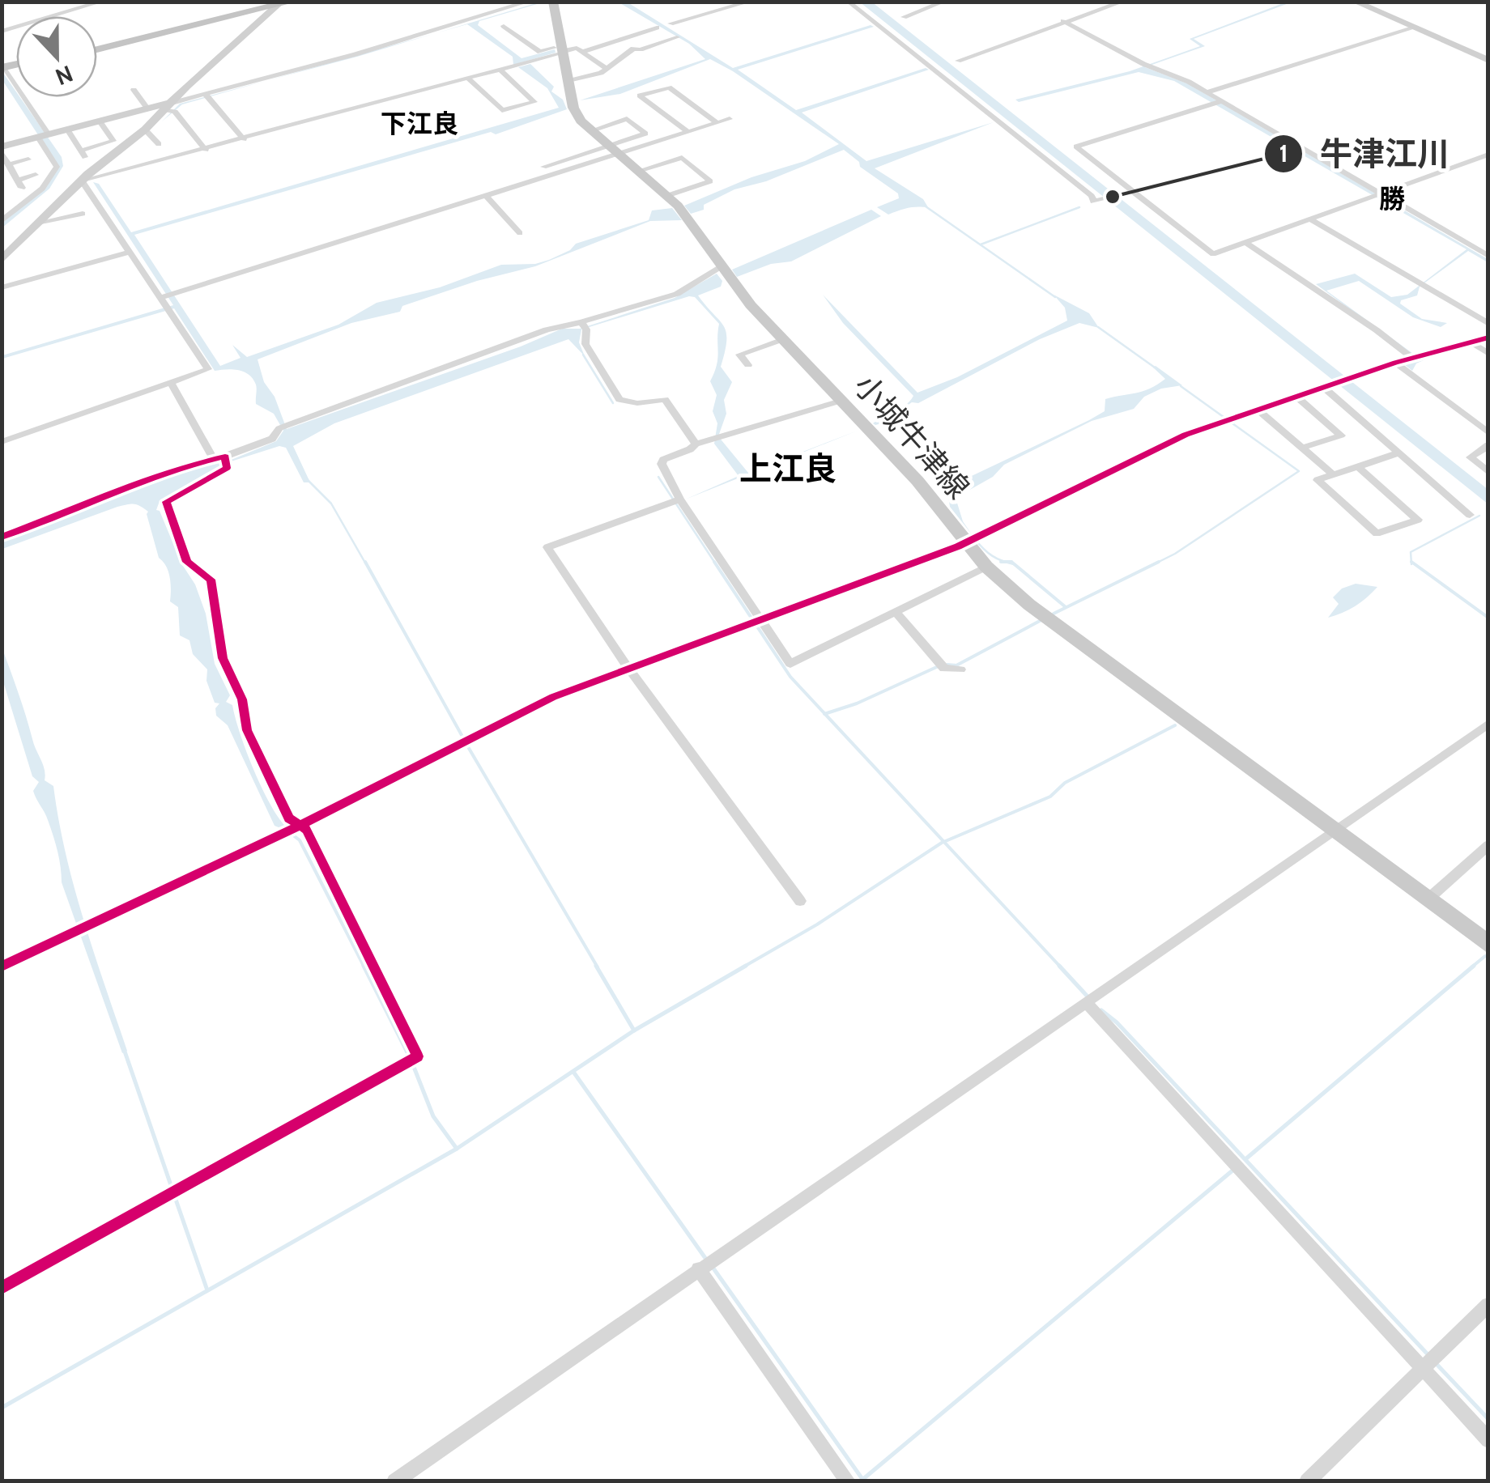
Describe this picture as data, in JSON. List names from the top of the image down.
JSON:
{
  "streets": {
    "main road": ["小城牛津線"]
  },
  "districts": ["下江良", "勝", "上江良"],
  "places": ["牛津江川"],
  "north": "bottom"
}
